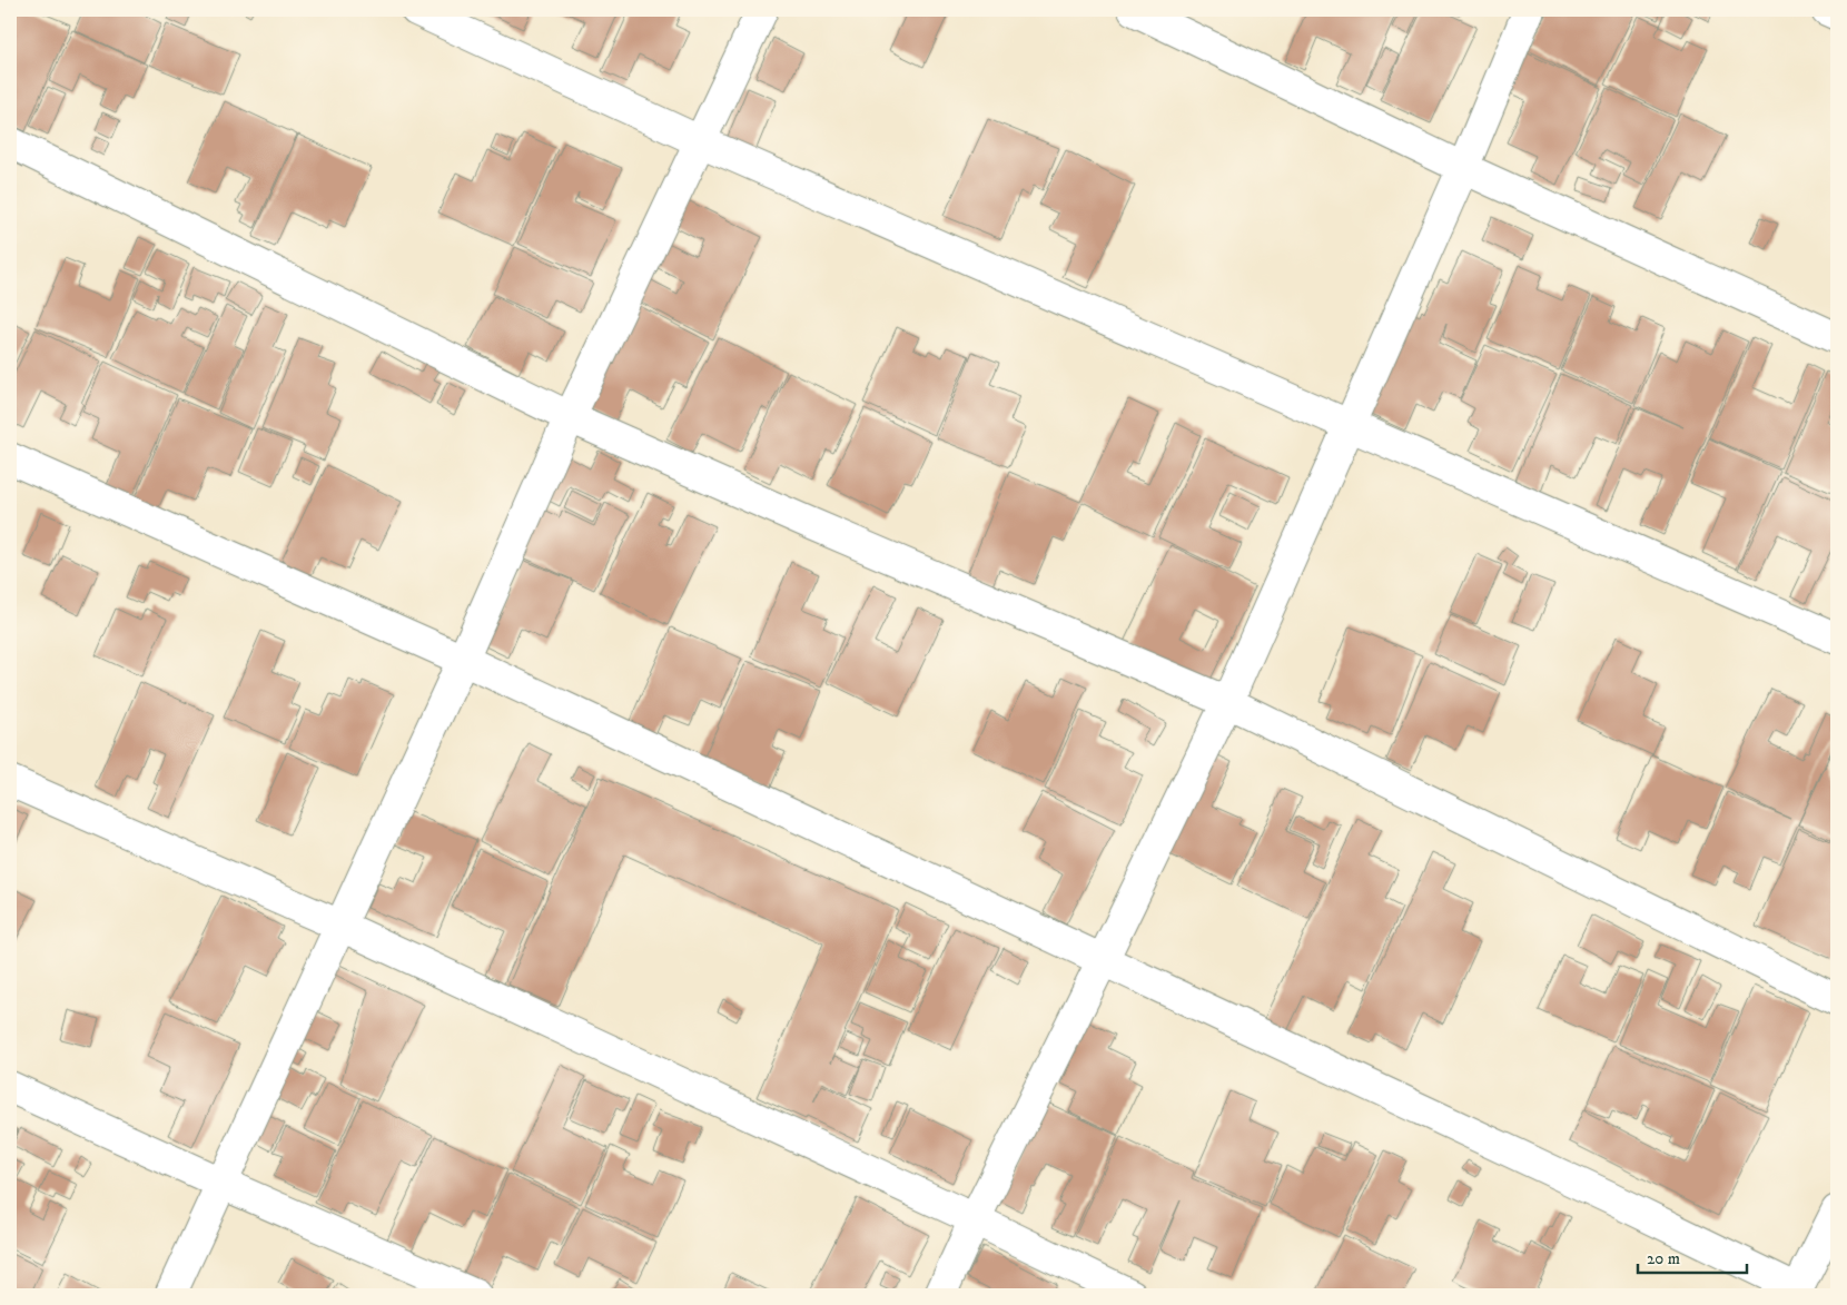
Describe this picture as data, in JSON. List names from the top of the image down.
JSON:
{
  "scale_bar": "20 m"
}
